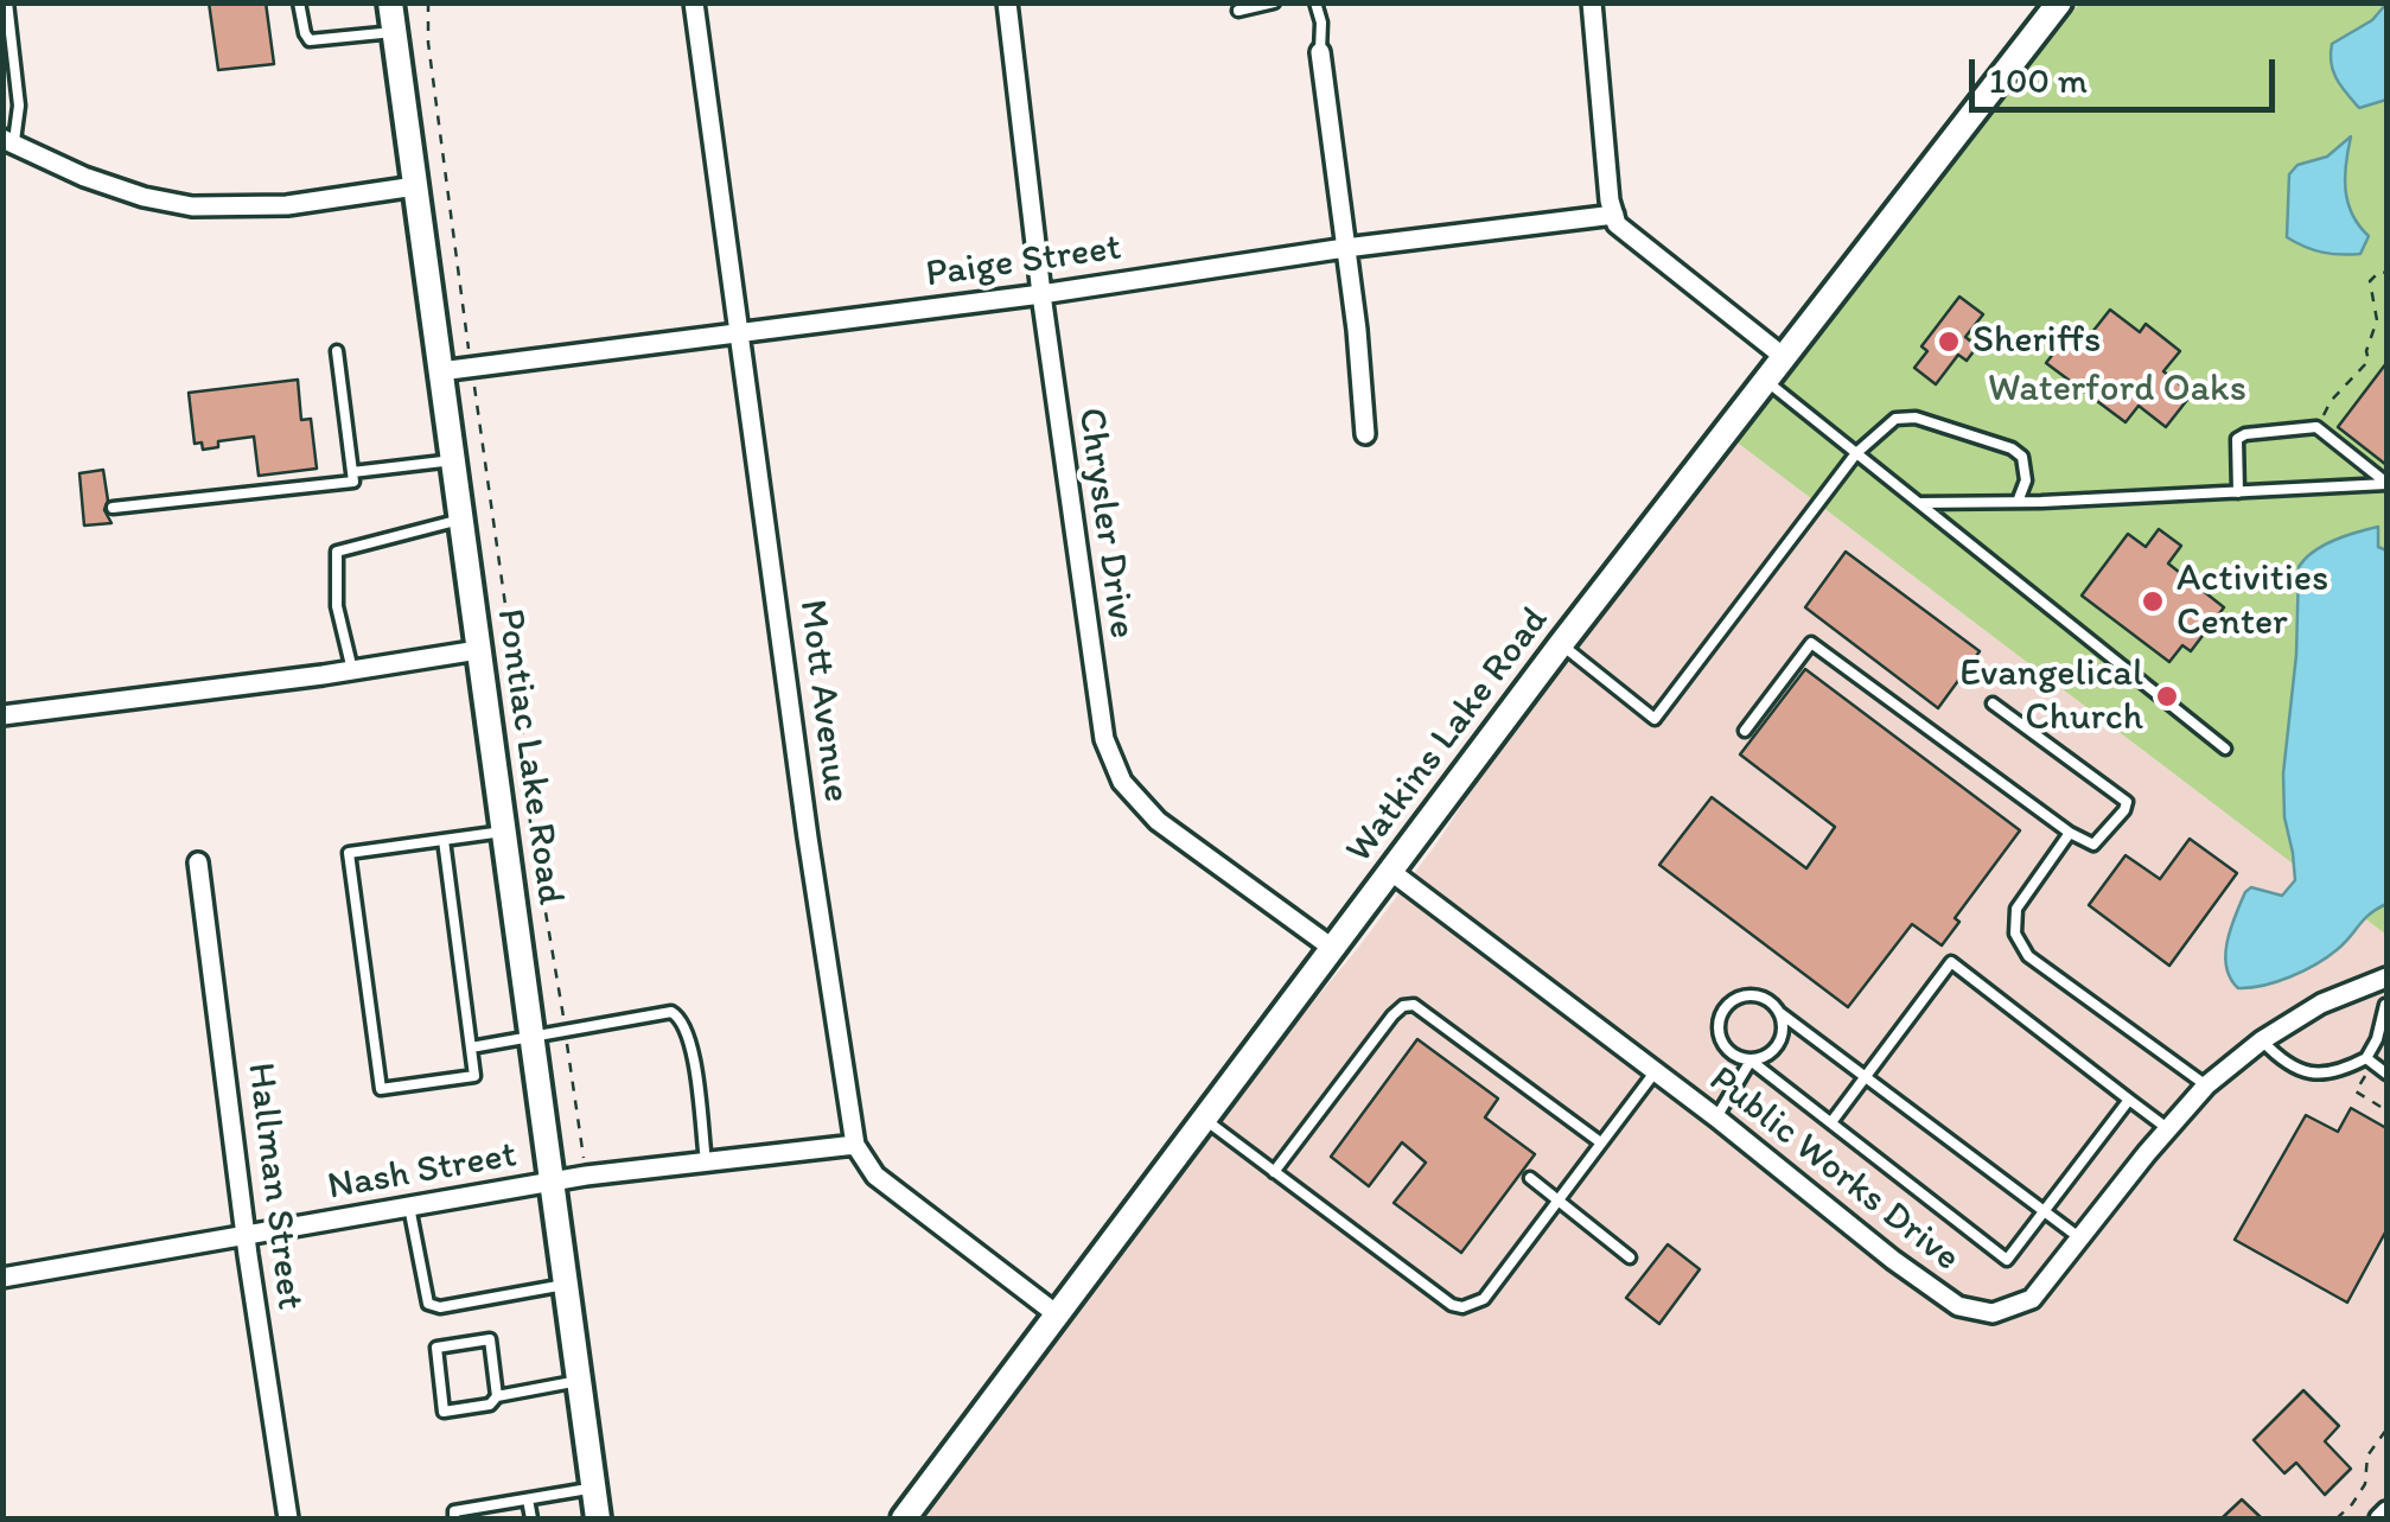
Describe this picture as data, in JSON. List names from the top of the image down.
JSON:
{
  "streets": {
    "street": [
      "Paige Street",
      "Chrysler Drive",
      "Mott Avenue",
      "Watkins Lake Road",
      "Pontiac Lake Road",
      "Public Works Drive",
      "Nash Street",
      "Hallman Street"
    ]
  },
  "crossings": [
    ["Paige Street", "Chrysler Drive"],
    ["Paige Street", "Mott Avenue"],
    ["Paige Street", "Pontiac Lake Road"],
    ["Chrysler Drive", "Watkins Lake Road"],
    ["Mott Avenue", "Nash Street"],
    ["Watkins Lake Road", "Public Works Drive"],
    ["Pontiac Lake Road", "Nash Street"],
    ["Nash Street", "Hallman Street"]
  ],
  "parks": ["Waterford Oaks"],
  "places": ["Sheriffs", "Activities Center", "Evangelical Church"],
  "scale_bar": "100 m"
}
